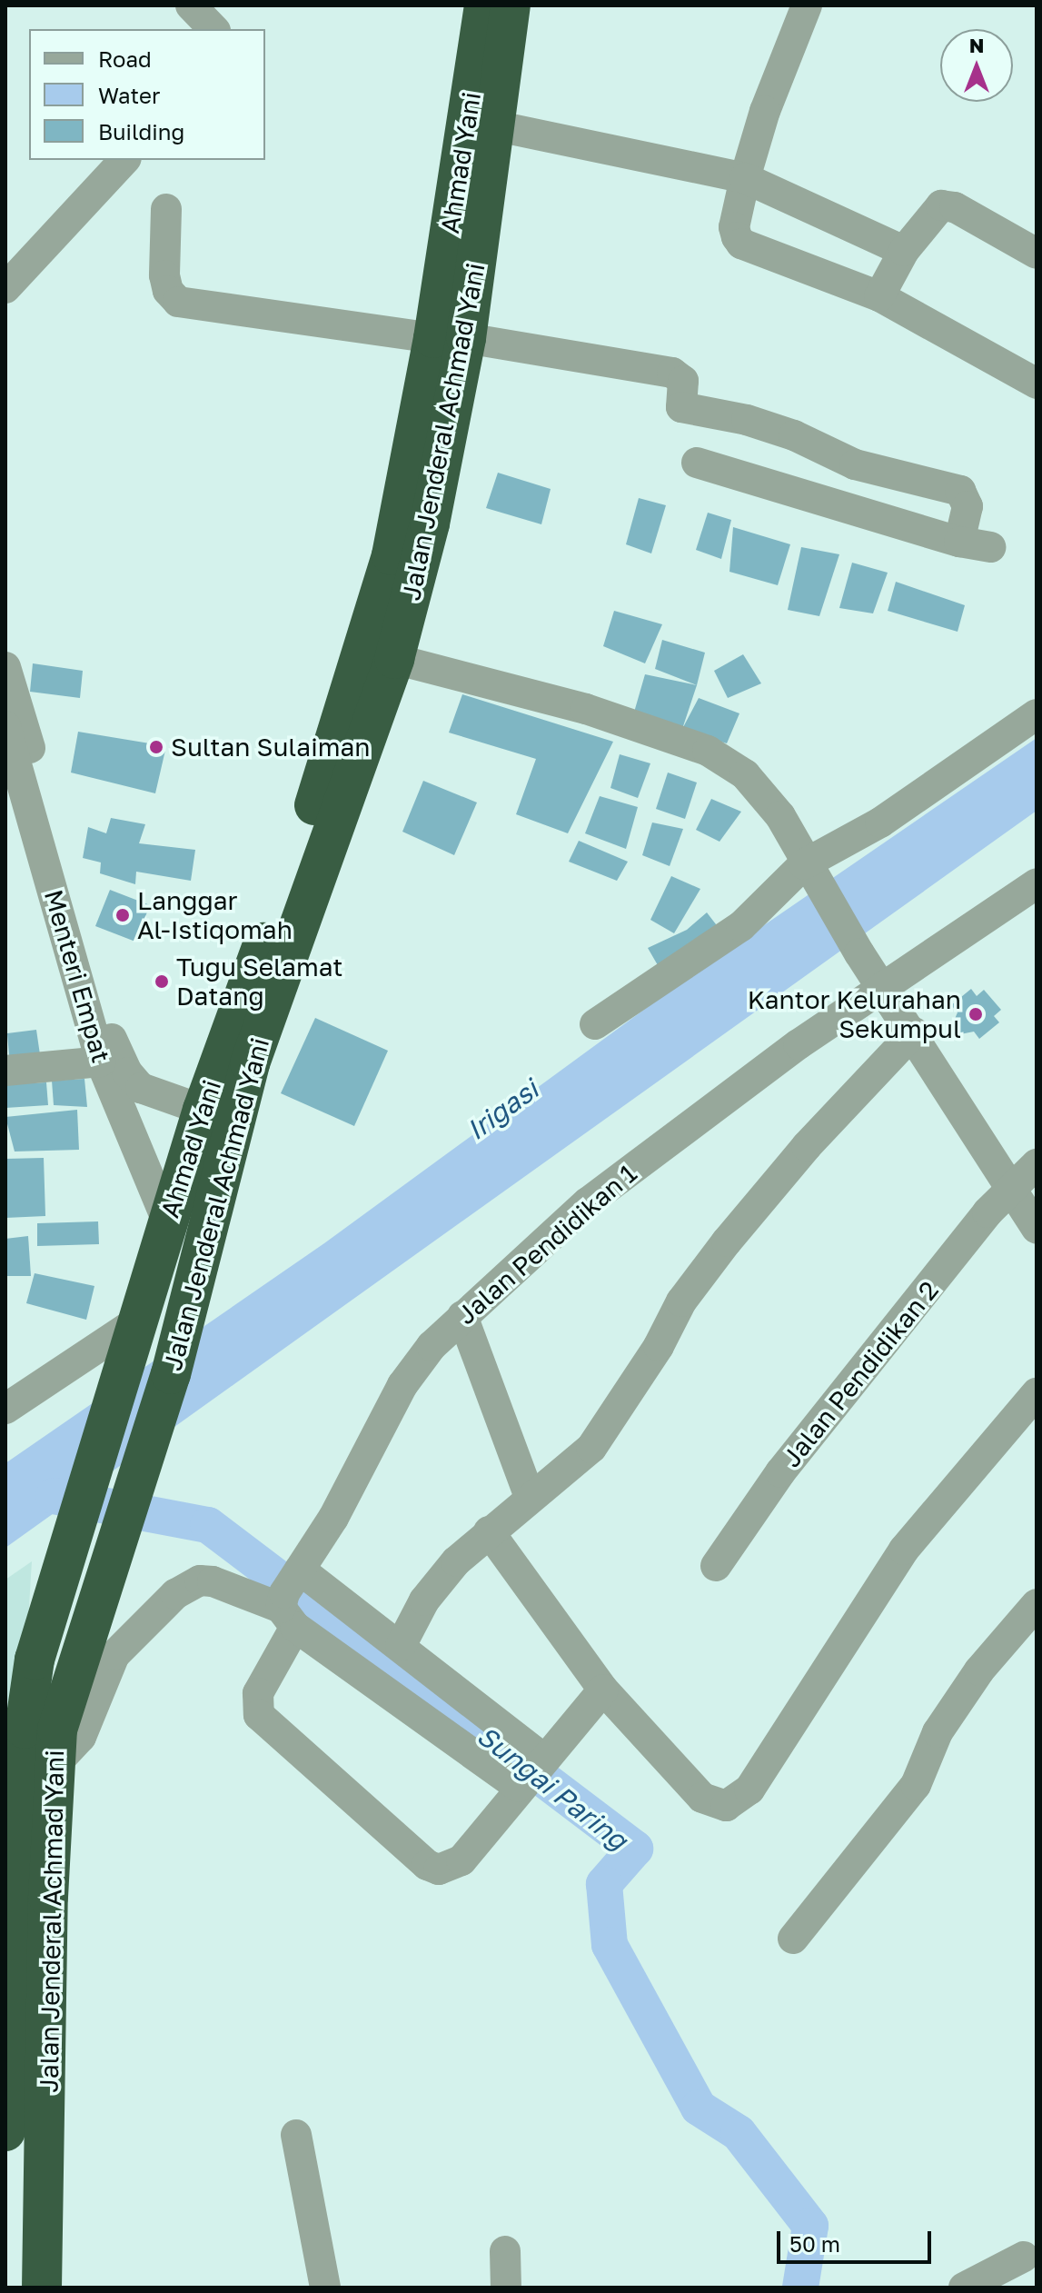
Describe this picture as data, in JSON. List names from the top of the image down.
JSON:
{
  "streets": {
    "highway": ["Ahmad Yani", "Jalan Jenderal Achmad Yani"],
    "street": ["Menteri Empat", "Jalan Pendidikan 1", "Jalan Pendidikan 2"]
  },
  "crossings": [
    ["Ahmad Yani", "Jalan Jenderal Achmad Yani"],
    ["Ahmad Yani", "Menteri Empat"]
  ],
  "water": ["Irigasi", "Sungai Paring"],
  "places": [
    "Sultan Sulaiman",
    "Langgar Al-Istiqomah",
    "Tugu Selamat Datang",
    "Kantor Kelurahan Sekumpul"
  ],
  "legend": ["Road", "Water", "Building"],
  "scale_bar": "50 m",
  "north": "top"
}
